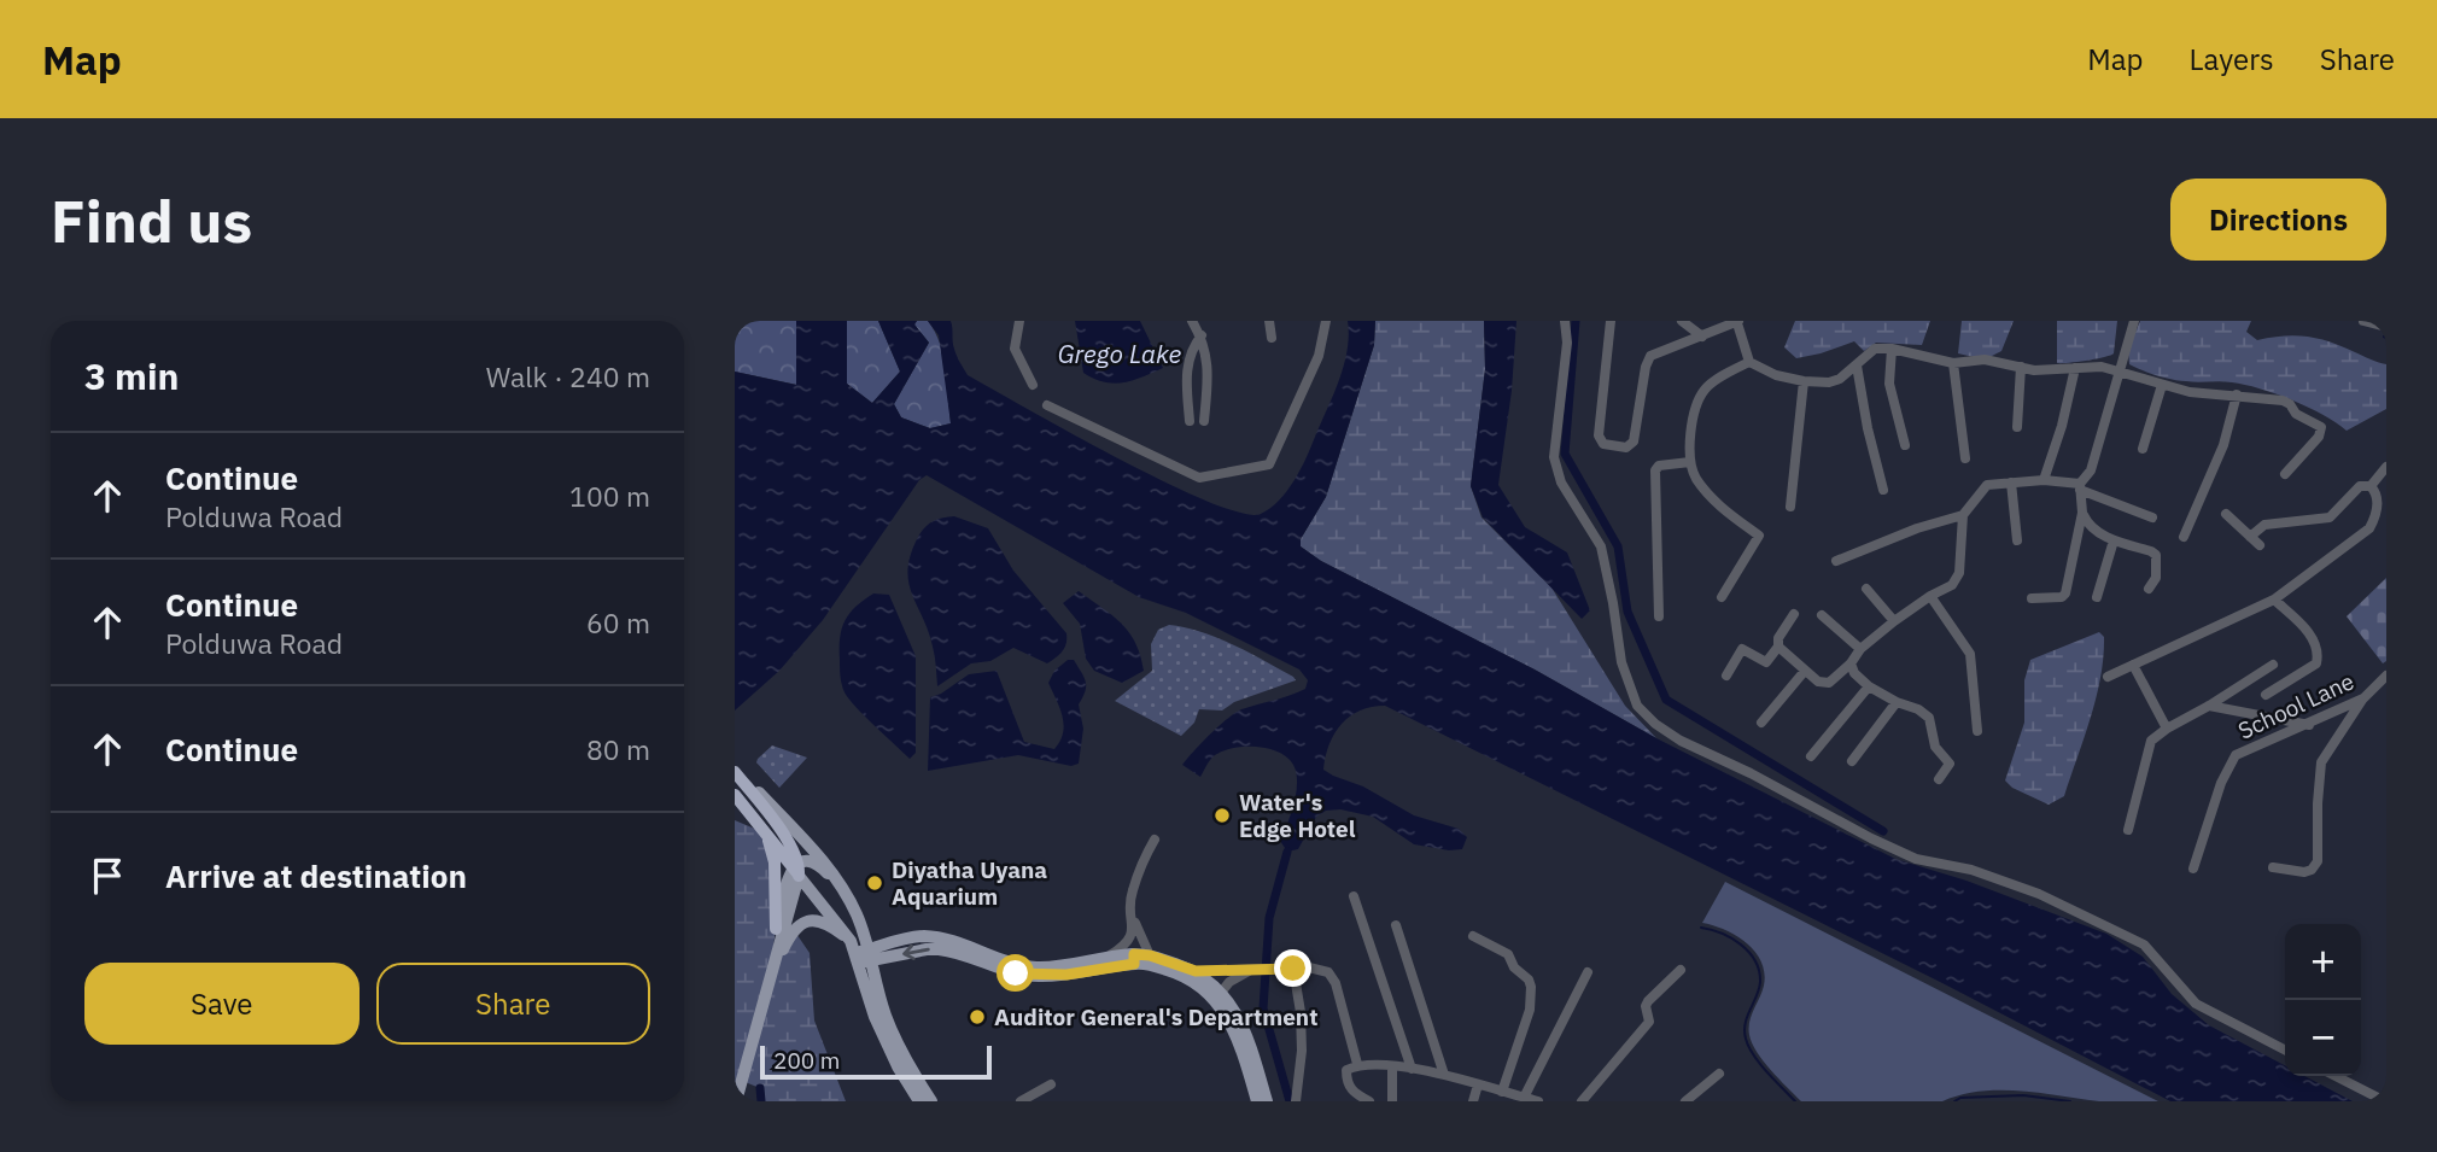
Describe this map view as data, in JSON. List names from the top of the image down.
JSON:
{
  "streets": {
    "street": ["School Lane"]
  },
  "water": ["Grego Lake"],
  "places": ["Water's Edge Hotel", "Diyatha Uyana Aquarium", "Auditor General's Department"],
  "scale_bar": "200 m",
  "page": {
    "header": "Map",
    "nav": ["Map", "Layers", "Share"],
    "buttons": [
      "Directions",
      ["Save", "Share"]
    ],
    "title": "Find us",
    "heading": ["3 min", "Walk · 240 m"],
    "list": [
      ["Continue", "Polduwa Road", "100 m"],
      ["Continue", "Polduwa Road", "60 m"],
      ["Continue", "80 m"],
      "Arrive at destination"
    ],
    "map_buttons": ["+", "−"],
    "scale": "200 m"
  }
}
